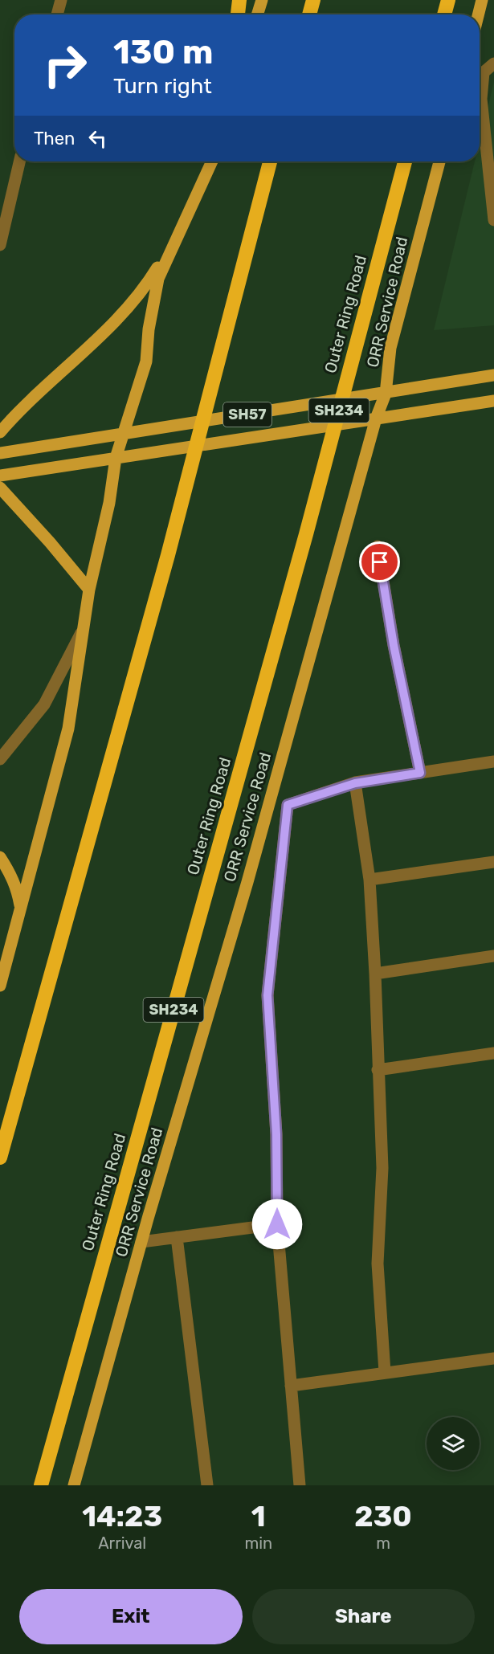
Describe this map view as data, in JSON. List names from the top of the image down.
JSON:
{
  "streets": {
    "highway": ["Outer Ring Road", "SH234"],
    "main road": ["ORR Service Road", "SH57"]
  },
  "crossings": [
    ["ORR Service Road", "SH57"]
  ],
  "page": {
    "turn": ["130 m", "Turn right"],
    "then": "Then",
    "eta": [
      "14:23",
      "Arrival",
      "1",
      "min",
      "230",
      "m"
    ],
    "buttons": ["Exit", "Share"]
  }
}
